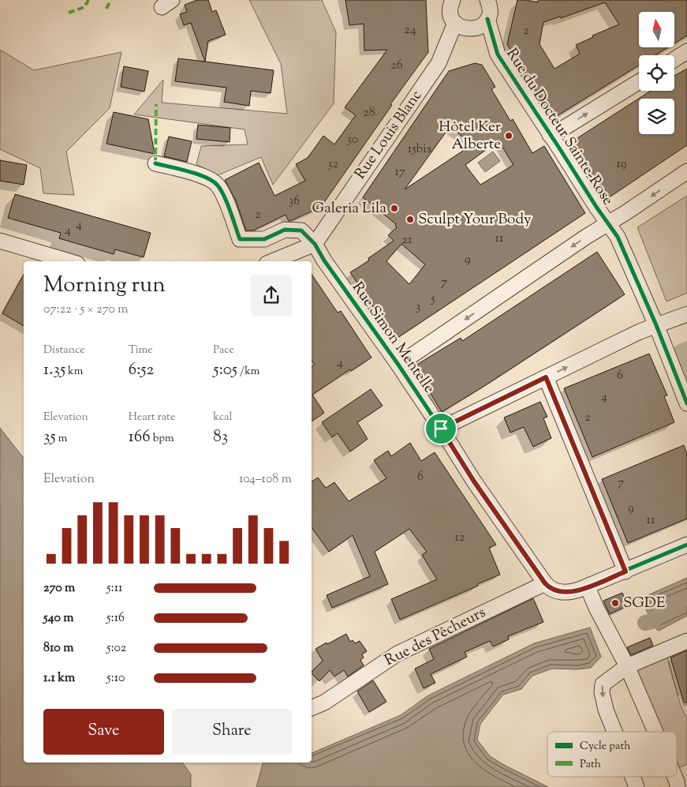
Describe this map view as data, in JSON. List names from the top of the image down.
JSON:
{
  "streets": {
    "street": [
      "Rue du Docteur Sainte-Rose",
      "Rue Louis Blanc",
      "Rue Simon Mentelle",
      "Rue des Pêcheurs"
    ]
  },
  "crossings": [
    ["Rue Louis Blanc", "Rue Simon Mentelle"],
    ["Rue Simon Mentelle", "Rue des Pêcheurs"]
  ],
  "places": [
    "Hôtel Ker Alberte",
    "Galeria Lila",
    "Sculpt Your Body",
    "SGDE"
  ],
  "house_numbers": [
    "24",
    "2",
    "26",
    "28",
    "30",
    "15bis",
    "32",
    "19",
    "17",
    "36",
    "2",
    "4",
    "4",
    "11",
    "21",
    "9",
    "7",
    "5",
    "3",
    "4",
    "6",
    "4",
    "2",
    "6",
    "7",
    "9",
    "11",
    "12"
  ],
  "legend": ["Cycle path", "Path"],
  "north": "top",
  "page": {
    "heading": ["Morning run", "07:22 · 5 × 270 m"],
    "stats": [
      ["Distance", "1.35 km"],
      ["Time", "6:52"],
      ["Pace", "5:05 /km"],
      ["Elevation", "35 m"],
      ["Heart rate", "166 bpm"],
      ["kcal", "83"]
    ],
    "chart": ["Elevation", "104–108 m"],
    "list": [
      {
        "name": "270 m",
        "note": "5:11"
      },
      {
        "name": "540 m",
        "note": "5:16"
      },
      {
        "name": "810 m",
        "note": "5:02"
      },
      {
        "name": "1.1 km",
        "note": "5:10"
      }
    ],
    "buttons": ["Save", "Share"]
  }
}
